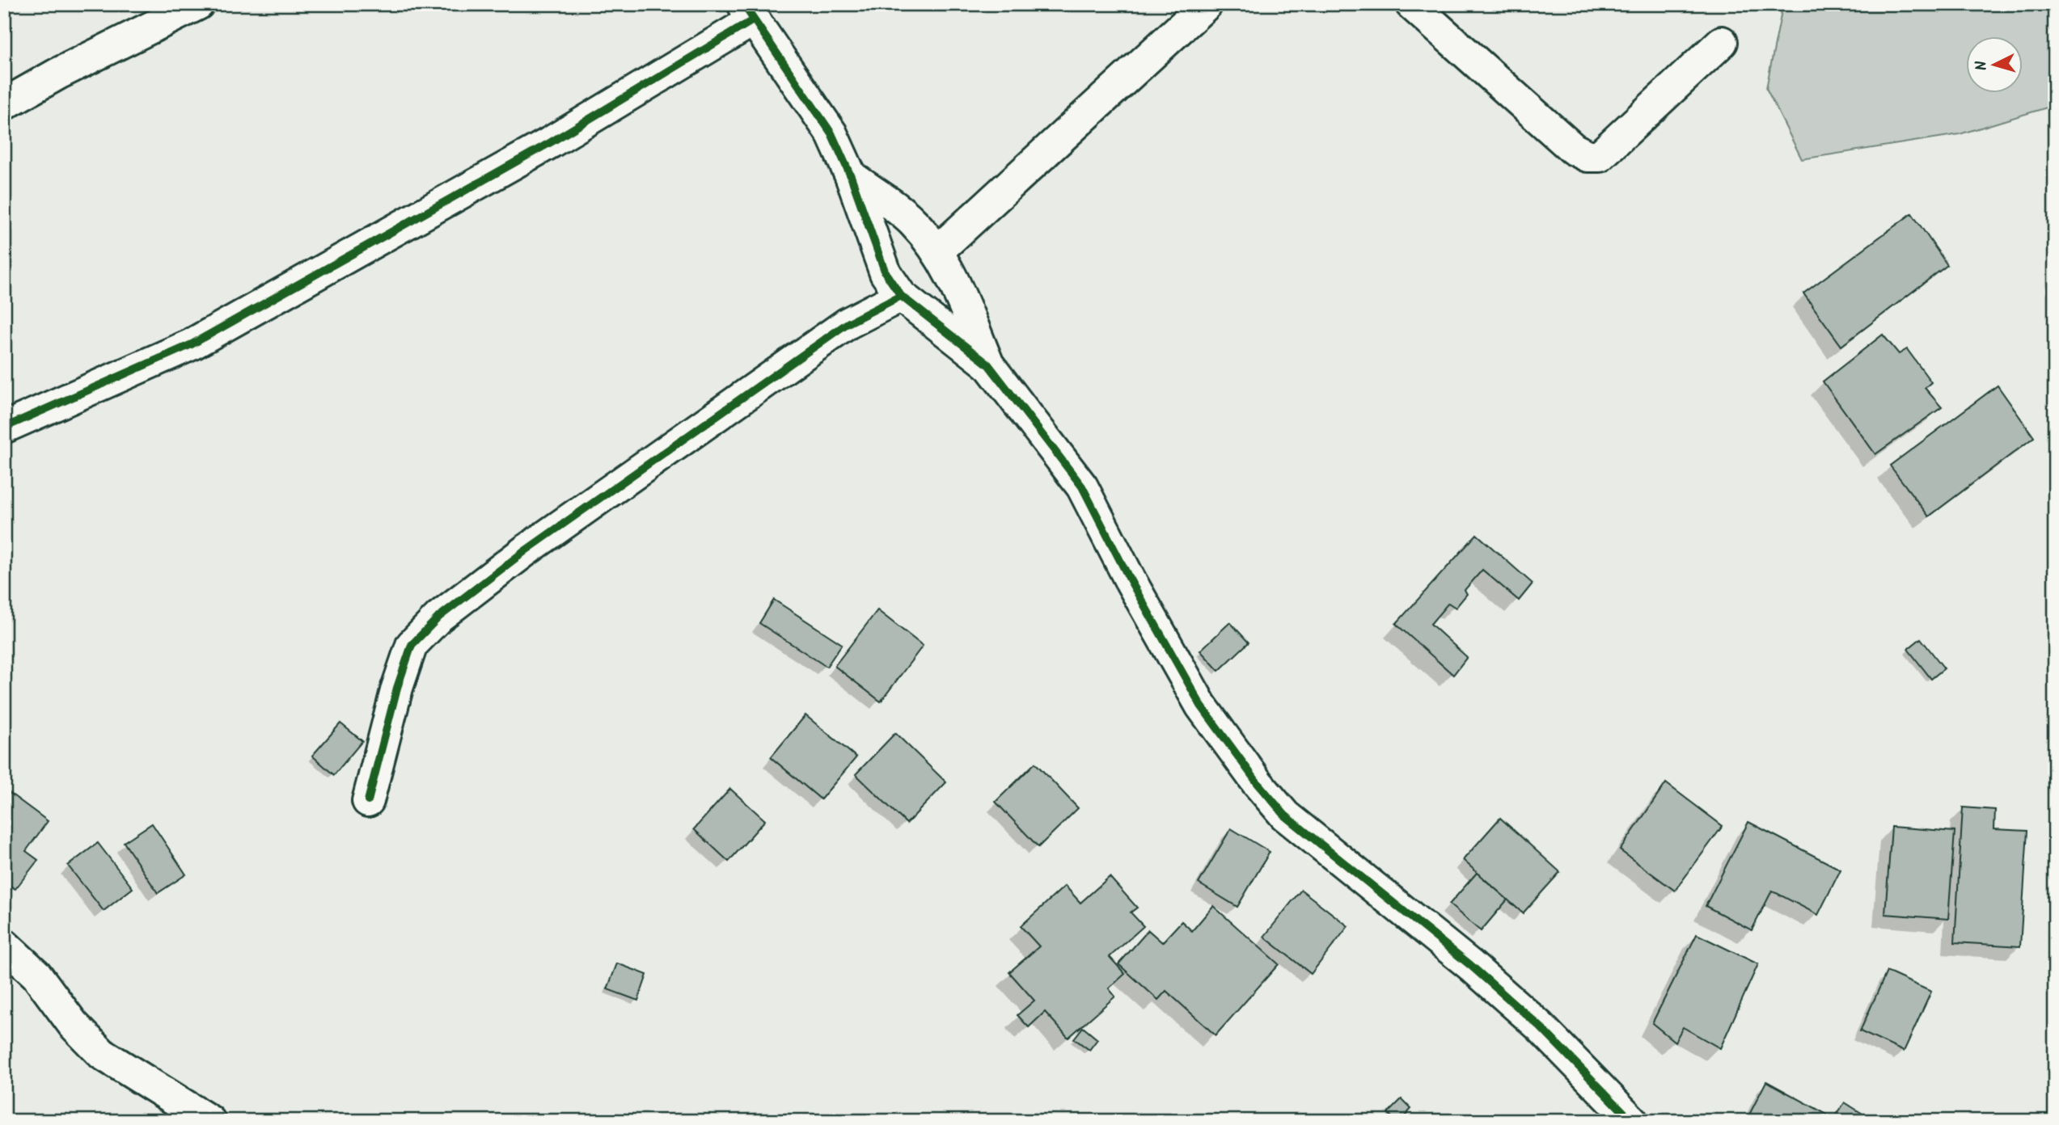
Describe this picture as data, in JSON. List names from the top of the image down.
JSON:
{
  "north": "left"
}
